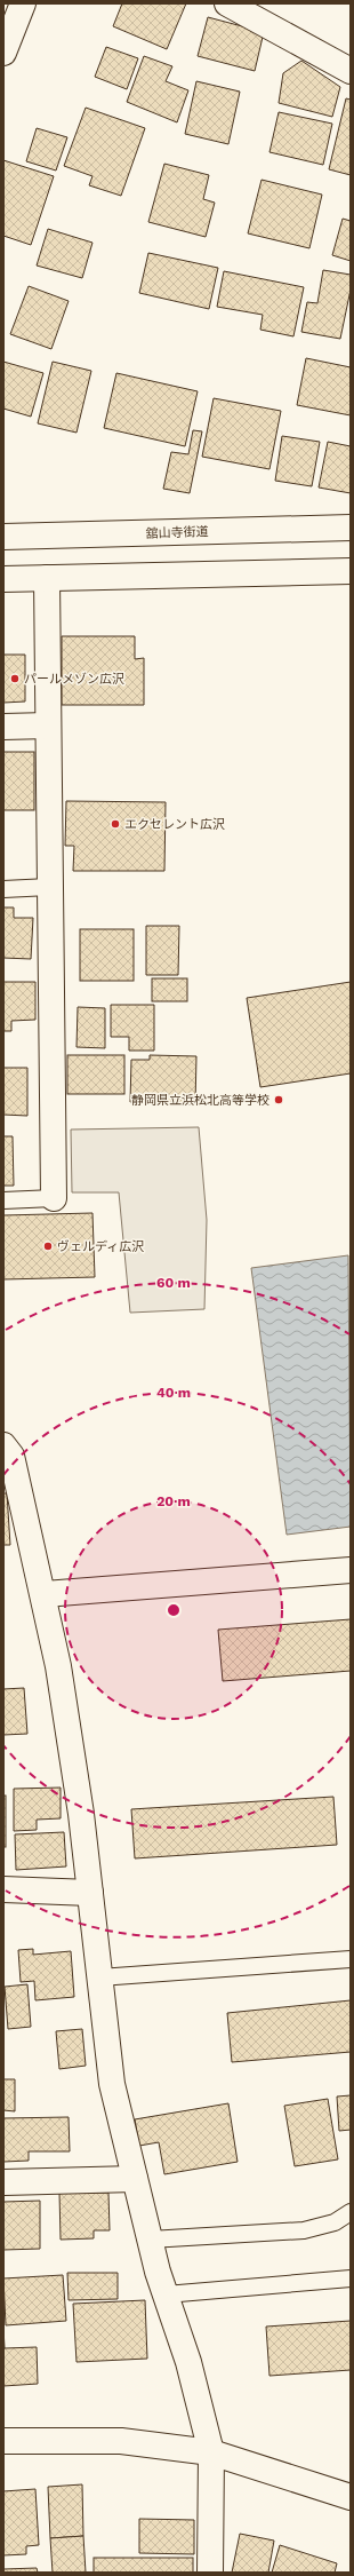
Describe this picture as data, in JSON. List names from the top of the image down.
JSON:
{
  "streets": {
    "street": ["舘山寺街道"]
  },
  "places": [
    "パールメゾン広沢",
    "エクセレント広沢",
    "静岡県立浜松北高等学校",
    "ヴェルディ広沢"
  ],
  "rings": ["60 m", "40 m", "20 m"]
}
